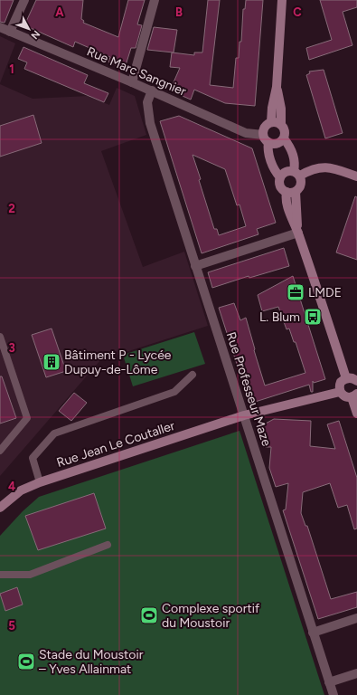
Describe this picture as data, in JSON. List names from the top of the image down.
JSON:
{
  "streets": {
    "main road": ["Rue Jean Le Coutaller"],
    "street": ["Rue Marc Sangnier", "Rue Professeur Maze"]
  },
  "crossings": [
    ["Rue Marc Sangnier", "Rue Professeur Maze"],
    ["Rue Professeur Maze", "Rue Jean Le Coutaller"]
  ],
  "places": {
    "office": ["LMDE"],
    "bus stop": ["L. Blum"],
    "building": ["Bâtiment P - Lycée Dupuy-de-Lôme"],
    "sports": ["Complexe sportif du Moustoir", "Stade du Moustoir – Yves Allainmat"]
  },
  "north": "bottom right",
  "grid": {
    "columns": ["A", "B", "C"],
    "rows": [
      "1",
      "2",
      "3",
      "4",
      "5"
    ]
  }
}
